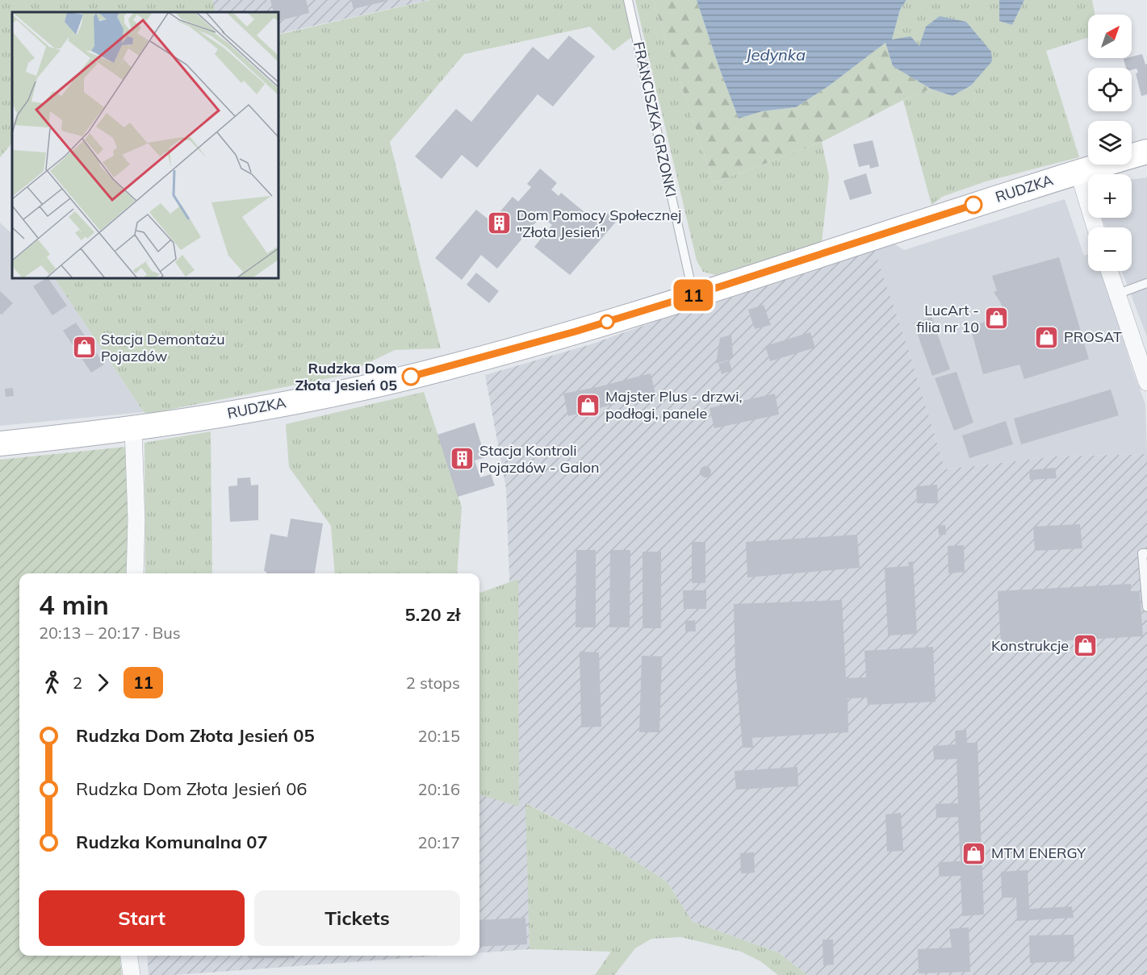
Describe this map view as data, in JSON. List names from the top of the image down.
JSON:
{
  "streets": {
    "street": ["RUDZKA"],
    "lane": ["FRANCISZKA GRZONKI"]
  },
  "crossings": [
    ["FRANCISZKA GRZONKI", "RUDZKA"]
  ],
  "water": ["Jedynka"],
  "places": {
    "building": ["Dom Pomocy Społecznej \"Złota Jesień\"", "Stacja Kontroli Pojazdów - Galon"],
    "shop": [
      "LucArt - filia nr 10",
      "PROSAT",
      "Stacja Demontażu Pojazdów",
      "Majster Plus - drzwi, podłogi, panele",
      "Konstrukcje",
      "MTM ENERGY"
    ],
    "other": ["Rudzka Dom Złota Jesień 05"]
  },
  "lines": ["bus line 11"],
  "north": "top right",
  "page": {
    "on_map": "11",
    "map_buttons": ["+", "−"],
    "heading": ["4 min", "20:13 – 20:17 · Bus", "5.20 zł"],
    "legs": ["2", "11", "2 stops"],
    "list": [
      {
        "name": "Rudzka Dom Złota Jesień 05",
        "value": "20:15"
      },
      {
        "name": "Rudzka Dom Złota Jesień 06",
        "value": "20:16"
      },
      {
        "name": "Rudzka Komunalna 07",
        "value": "20:17"
      }
    ],
    "buttons": ["Start", "Tickets"]
  }
}
